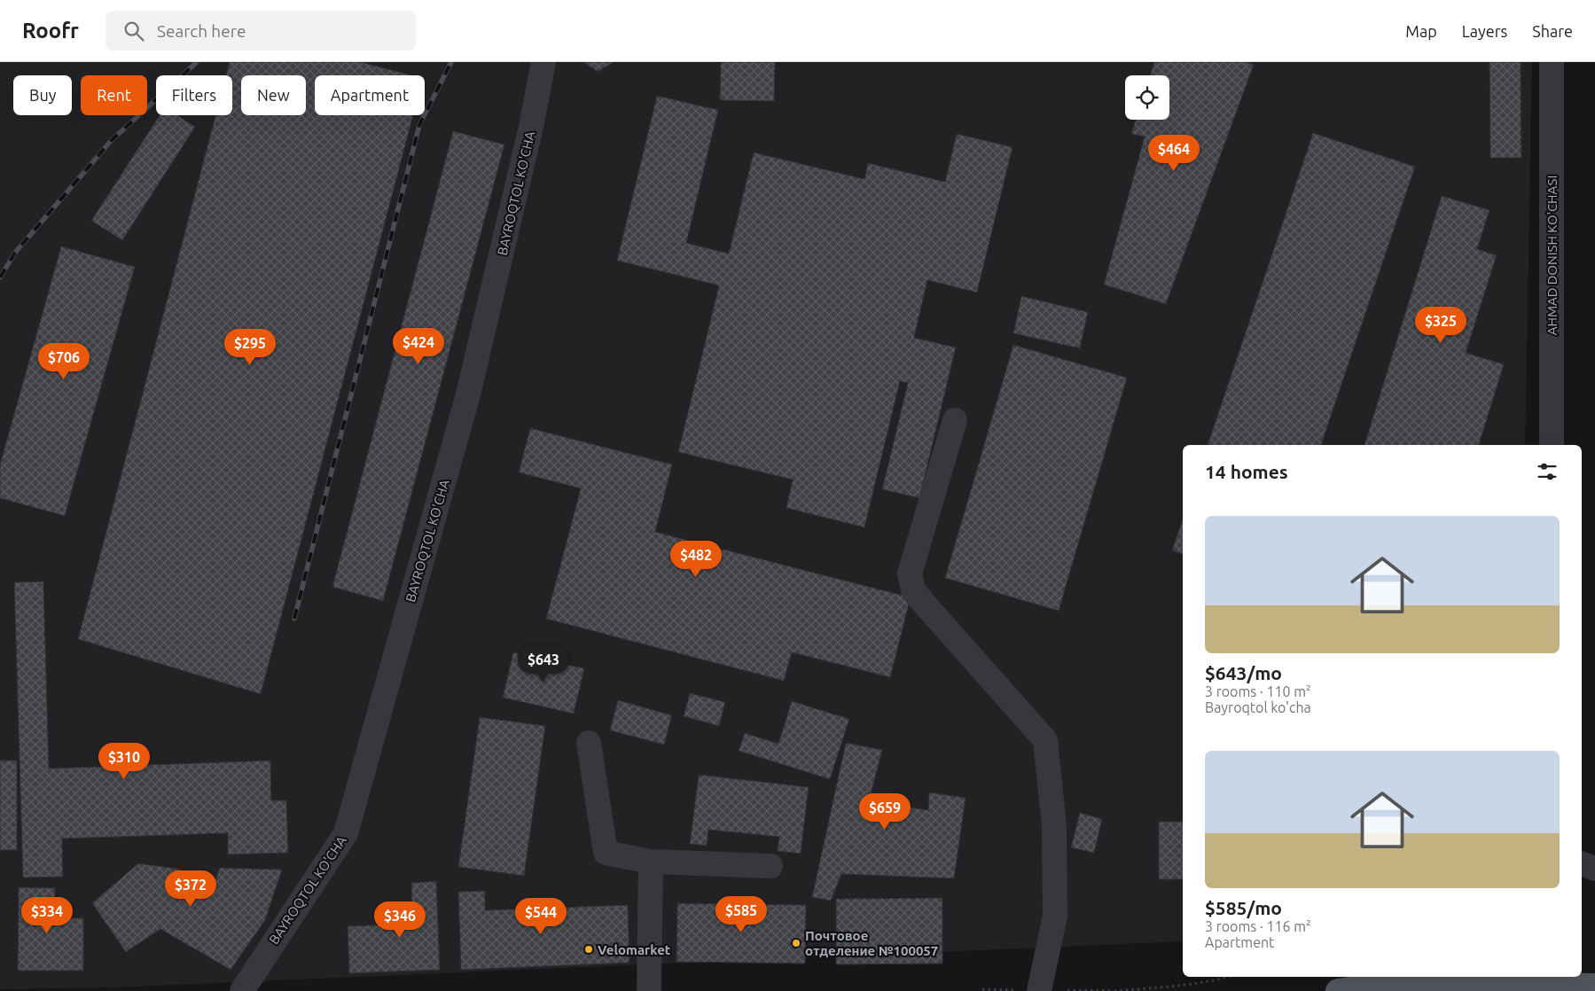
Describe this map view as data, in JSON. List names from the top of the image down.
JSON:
{
  "streets": {
    "street": ["BAYROQTOL KO'CHA", "AHMAD DONISH KO'CHASI"]
  },
  "places": ["Почтовое отделение №100057", "Velomarket"],
  "page": {
    "header": "Roofr",
    "search": "Search here",
    "nav": ["Map", "Layers", "Share"],
    "chip": [
      "Buy",
      "Rent",
      "Filters",
      "New",
      "Apartment"
    ],
    "price": [
      "$464",
      "$325",
      "$424",
      "$295",
      "$706",
      "$482",
      "$643",
      "$310",
      "$659",
      "$372",
      "$585",
      "$334",
      "$544",
      "$346"
    ],
    "heading": "14 homes",
    "list": [
      {
        "name": "$643/mo",
        "note": "3 rooms · 110 m² · Bayroqtol ko'cha"
      },
      {
        "name": "$585/mo",
        "note": "3 rooms · 116 m² · Apartment"
      }
    ]
  }
}
